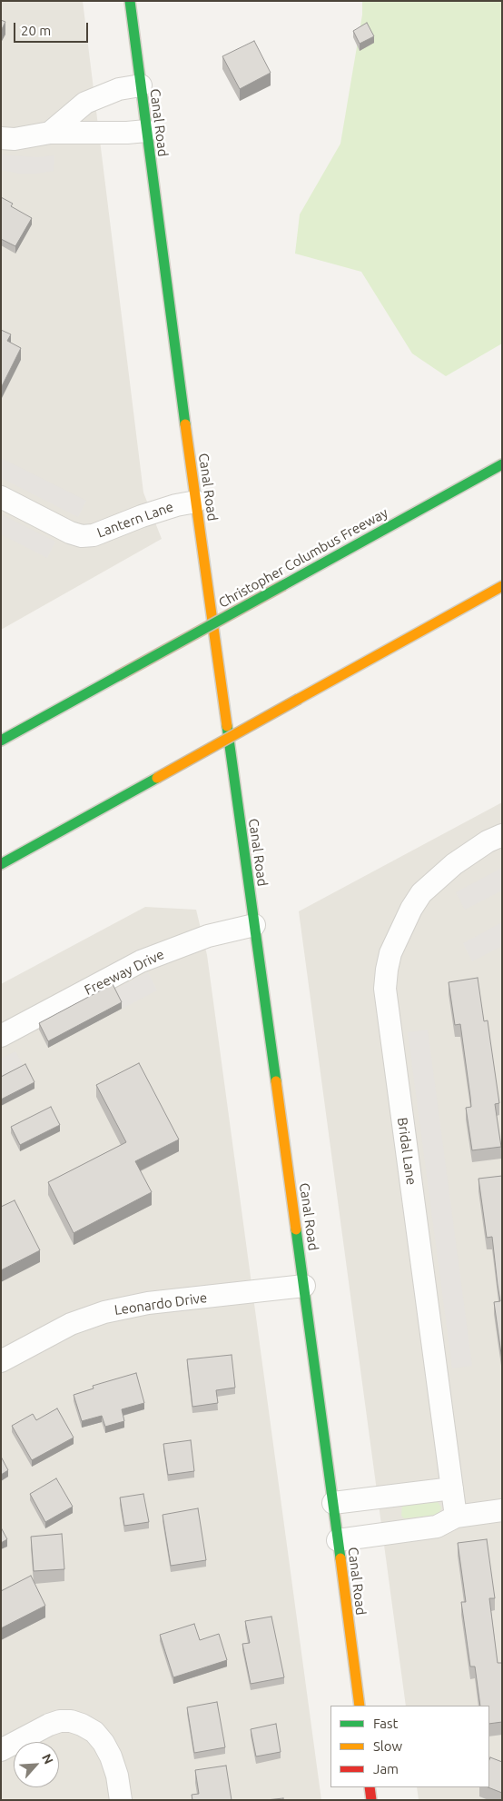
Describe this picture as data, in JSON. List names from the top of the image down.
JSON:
{
  "streets": {
    "main road": ["Canal Road", "Christopher Columbus Freeway"],
    "street": [
      "Lantern Lane",
      "Freeway Drive",
      "Bridal Lane",
      "Leonardo Drive"
    ]
  },
  "crossings": [
    ["Canal Road", "Lantern Lane"],
    ["Canal Road", "Freeway Drive"],
    ["Canal Road", "Leonardo Drive"]
  ],
  "legend": ["Fast", "Slow", "Jam"],
  "scale_bar": "20 m",
  "north": "top right"
}
